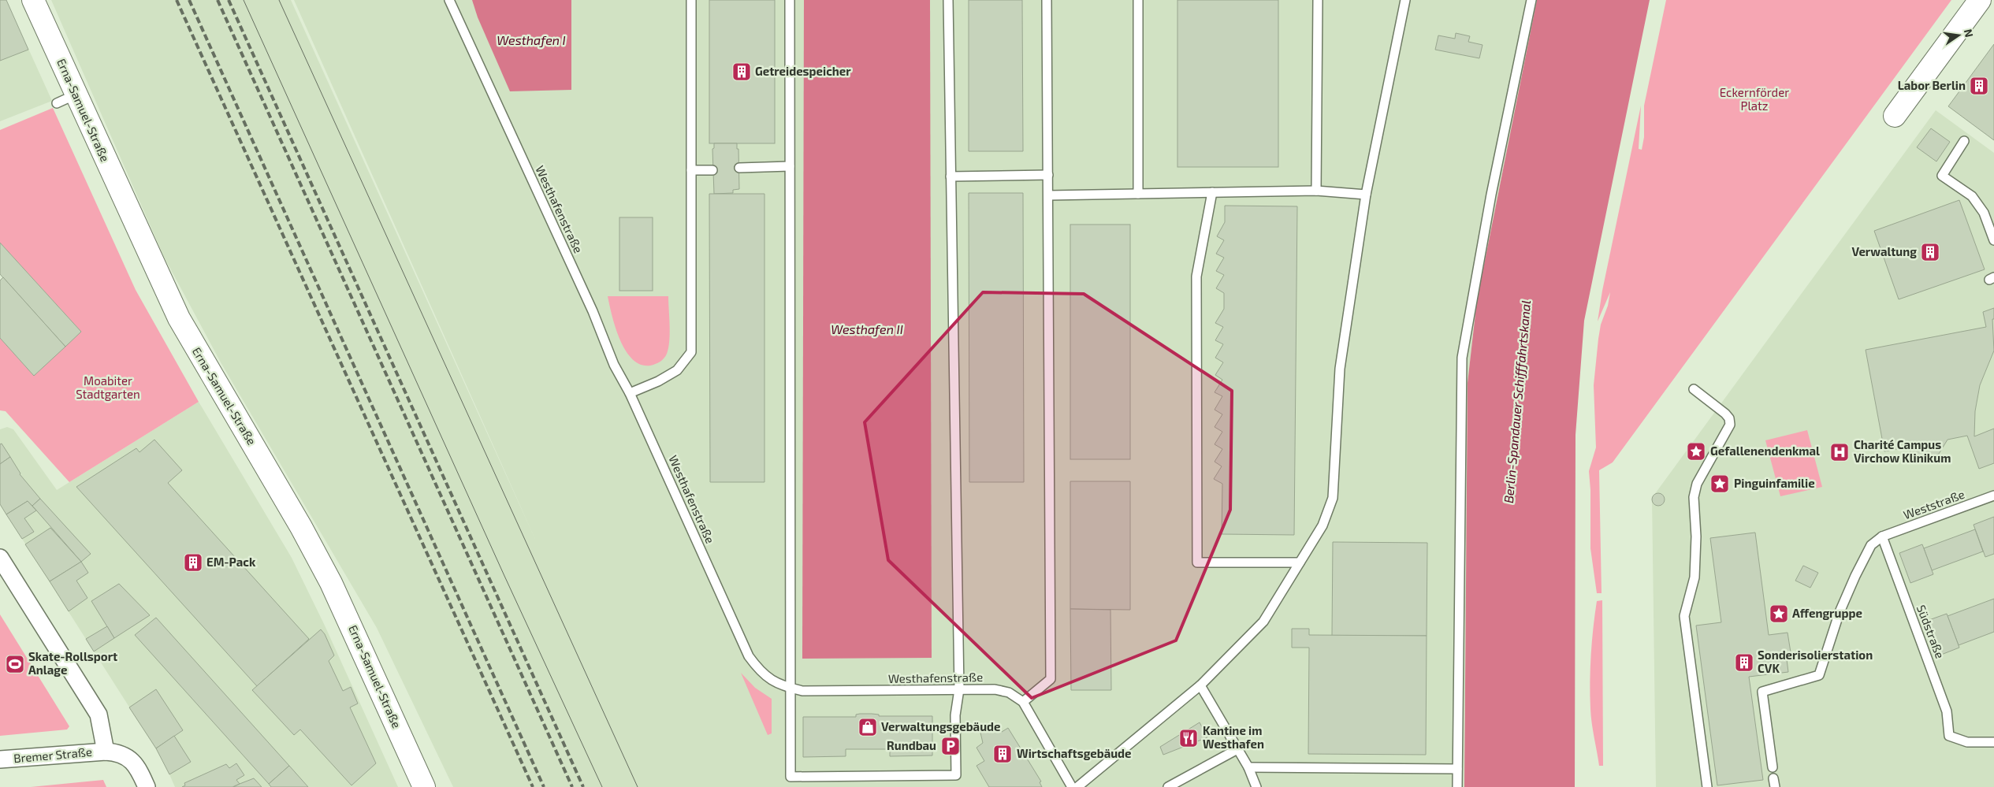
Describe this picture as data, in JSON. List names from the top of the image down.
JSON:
{
  "streets": {
    "main road": ["Erna-Samuel-Straße"],
    "street": ["Bremer Straße"],
    "lane": ["Westhafenstraße", "Weststraße", "Südstraße"]
  },
  "crossings": [
    ["Weststraße", "Südstraße"]
  ],
  "water": ["Westhafen I", "Westhafen II", "Berlin-Spandauer Schifffahrtskanal"],
  "parks": ["Eckernförder Platz", "Moabiter Stadtgarten"],
  "places": {
    "building": [
      "Getreidespeicher",
      "Labor Berlin",
      "Verwaltung",
      "EM-Pack",
      "Sonderisolierstation CVK",
      "Wirtschaftsgebäude"
    ],
    "place": ["Gefallenendenkmal", "Pinguinfamilie", "Affengruppe"],
    "hospital": ["Charité Campus Virchow Klinikum"],
    "sports": ["Skate-Rollsport Anlage"],
    "shop": ["Verwaltungsgebäude"],
    "restaurant": ["Kantine im Westhafen"],
    "parking": ["Rundbau"]
  },
  "north": "right"
}
